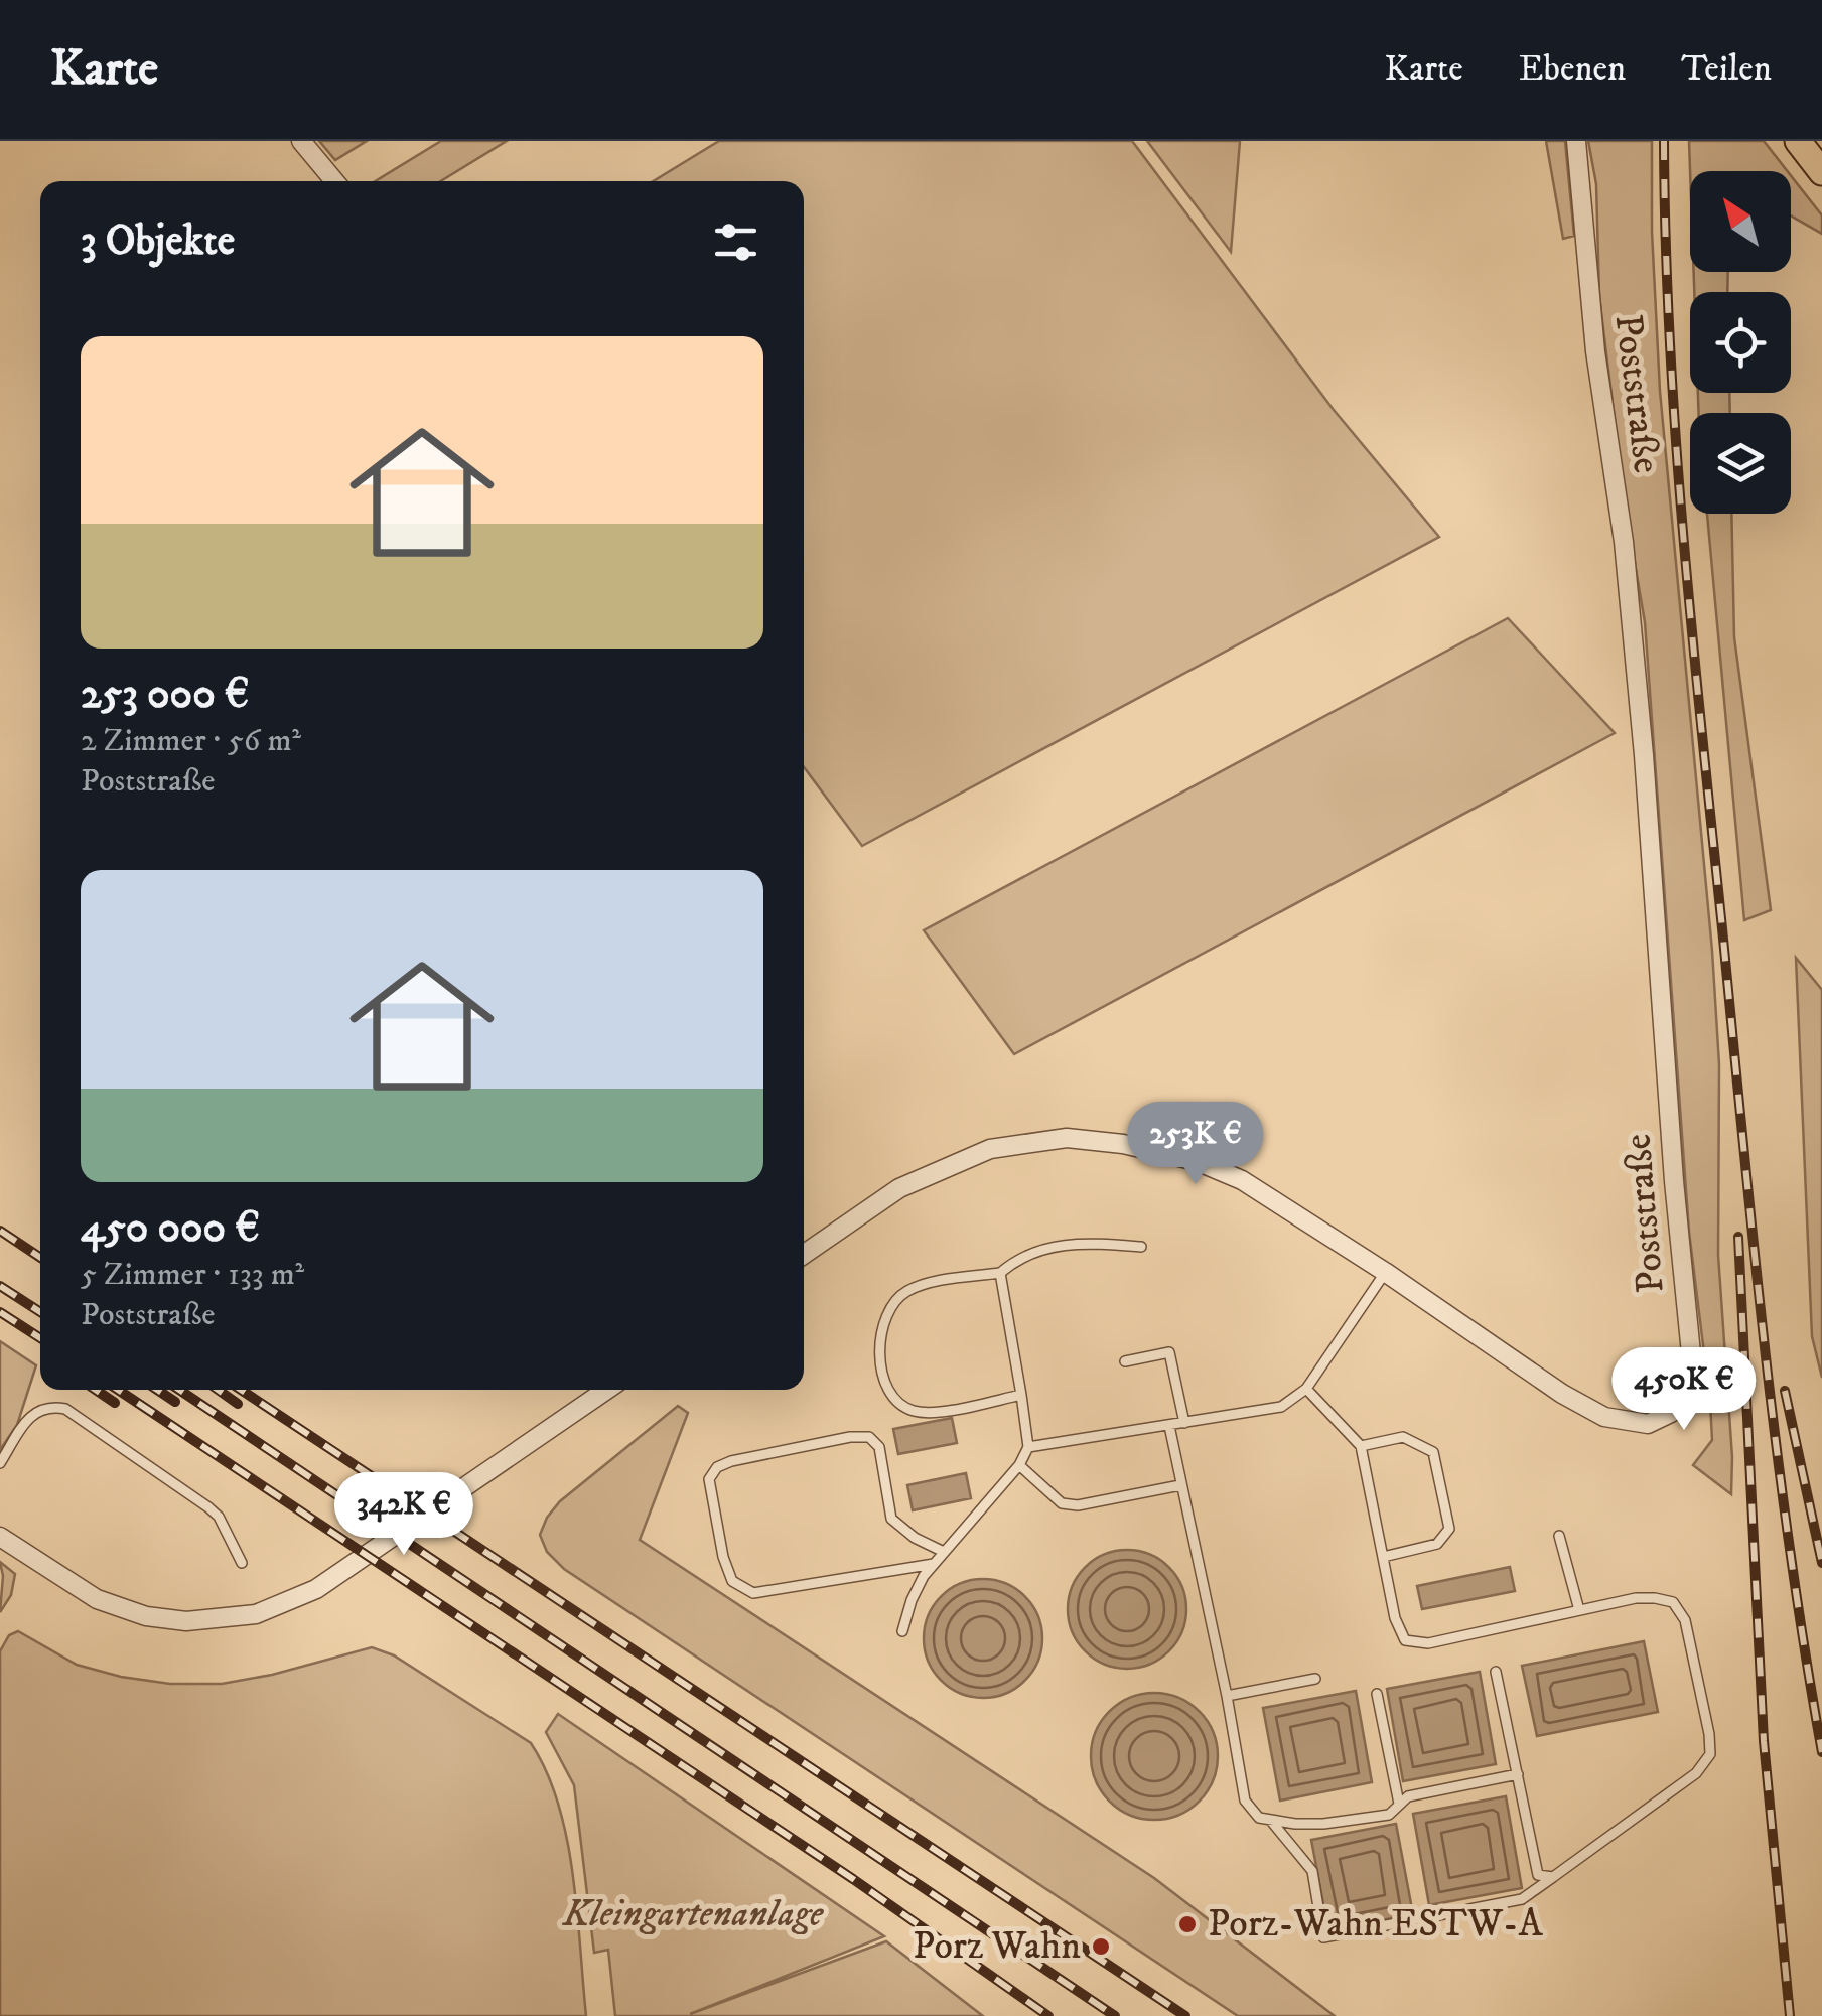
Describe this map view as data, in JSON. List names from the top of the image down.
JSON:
{
  "streets": {
    "street": ["Poststraße"]
  },
  "parks": ["Kleingartenanlage"],
  "places": ["Porz-Wahn ESTW-A", "Porz Wahn"],
  "north": "top left",
  "page": {
    "header": "Karte",
    "nav": ["Karte", "Ebenen", "Teilen"],
    "heading": "3 Objekte",
    "list": [
      {
        "name": "253 000 €",
        "note": "2 Zimmer · 56 m² · Poststraße"
      },
      {
        "name": "450 000 €",
        "note": "5 Zimmer · 133 m² · Poststraße"
      }
    ],
    "price": ["253K €", "450K €", "342K €"]
  }
}
